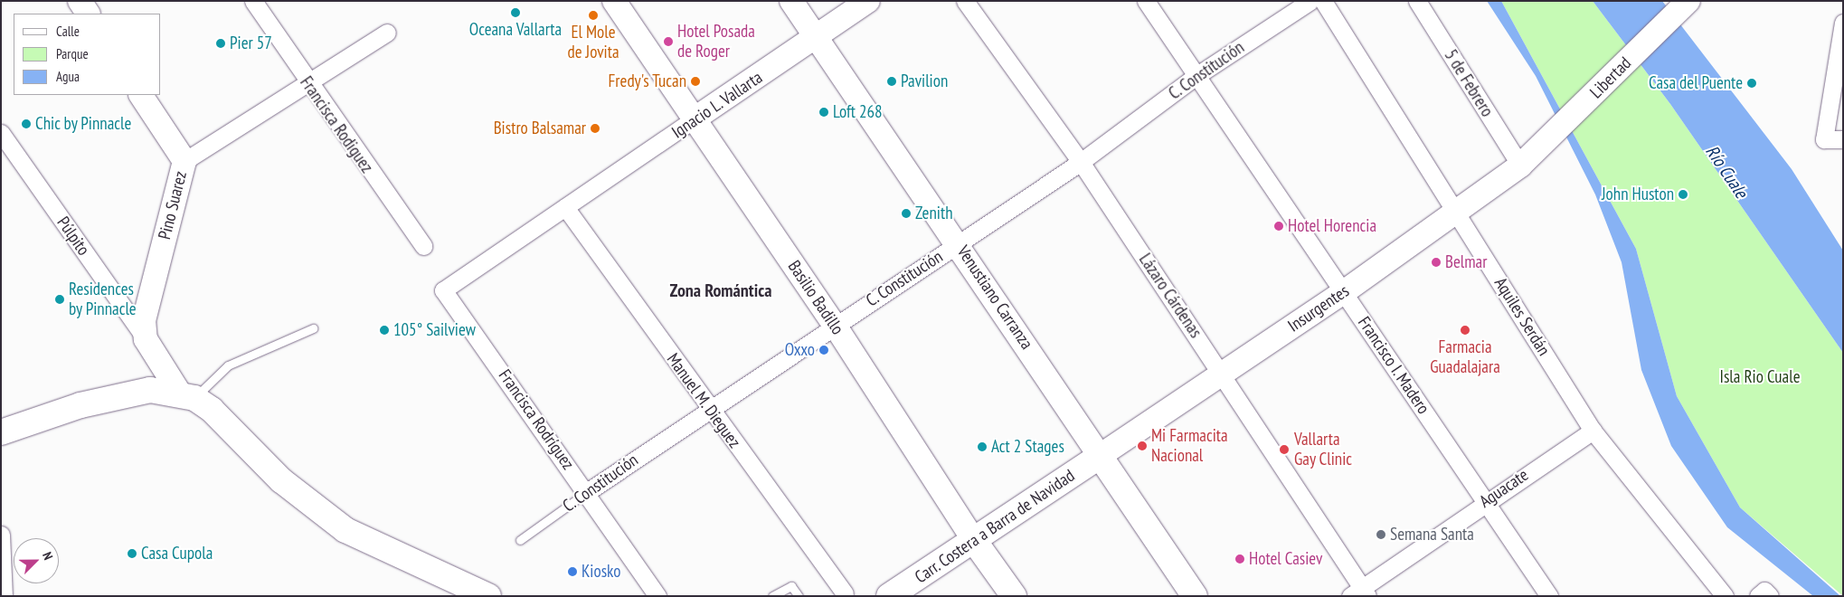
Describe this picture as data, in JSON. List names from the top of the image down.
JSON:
{
  "streets": {
    "main road": [
      "Libertad",
      "Ignacio L. Vallarta",
      "Pino Suarez",
      "Basilio Badillo",
      "Venustiano Carranza",
      "Insurgentes",
      "Carr. Costera a Barra de Navidad"
    ],
    "street": [
      "C. Constitución",
      "5 de Febrero",
      "Francisca Rodiguez",
      "Púlpito",
      "Lázaro Cárdenas",
      "Aquiles Serdán",
      "Francisco I. Madero",
      "Manuel M. Dieguez",
      "Francisca Rodríguez",
      "Aguacate"
    ]
  },
  "crossings": [
    ["C. Constitución", "Lázaro Cárdenas"],
    ["C. Constitución", "Basilio Badillo"],
    ["C. Constitución", "Venustiano Carranza"],
    ["C. Constitución", "Francisco I. Madero"],
    ["C. Constitución", "Manuel M. Dieguez"],
    ["C. Constitución", "Francisca Rodríguez"],
    ["Libertad", "5 de Febrero"],
    ["Libertad", "Insurgentes"],
    ["5 de Febrero", "Insurgentes"],
    ["Ignacio L. Vallarta", "Basilio Badillo"],
    ["Ignacio L. Vallarta", "Venustiano Carranza"],
    ["Ignacio L. Vallarta", "Manuel M. Dieguez"],
    ["Ignacio L. Vallarta", "Francisca Rodríguez"],
    ["Francisca Rodiguez", "Pino Suarez"],
    ["Pino Suarez", "Púlpito"],
    ["Lázaro Cárdenas", "Insurgentes"],
    ["Lázaro Cárdenas", "Aguacate"],
    ["Basilio Badillo", "Carr. Costera a Barra de Navidad"],
    ["Venustiano Carranza", "Insurgentes"],
    ["Venustiano Carranza", "Carr. Costera a Barra de Navidad"],
    ["Insurgentes", "Aquiles Serdán"],
    ["Insurgentes", "Francisco I. Madero"],
    ["Insurgentes", "Carr. Costera a Barra de Navidad"],
    ["Aquiles Serdán", "Aguacate"],
    ["Francisco I. Madero", "Aguacate"]
  ],
  "districts": ["Zona Romántica"],
  "water": ["Río Cuale"],
  "parks": ["Isla Rio Cuale"],
  "places": [
    "Oceana Vallarta",
    "El Mole de Jovita",
    "Hotel Posada de Roger",
    "Pier 57",
    "Fredy's Tucan",
    "Pavilion",
    "Casa del Puente",
    "Loft 268",
    "Chic by Pinnacle",
    "Bistro Balsamar",
    "John Huston",
    "Zenith",
    "Hotel Horencia",
    "Belmar",
    "Residences by Pinnacle",
    "105° Sailview",
    "Farmacia Guadalajara",
    "Oxxo",
    "Mi Farmacita Nacional",
    "Act 2 Stages",
    "Vallarta Gay Clinic",
    "Semana Santa",
    "Casa Cupola",
    "Hotel Casiev",
    "Kiosko"
  ],
  "legend": ["Calle", "Parque", "Agua"],
  "north": "top right"
}
